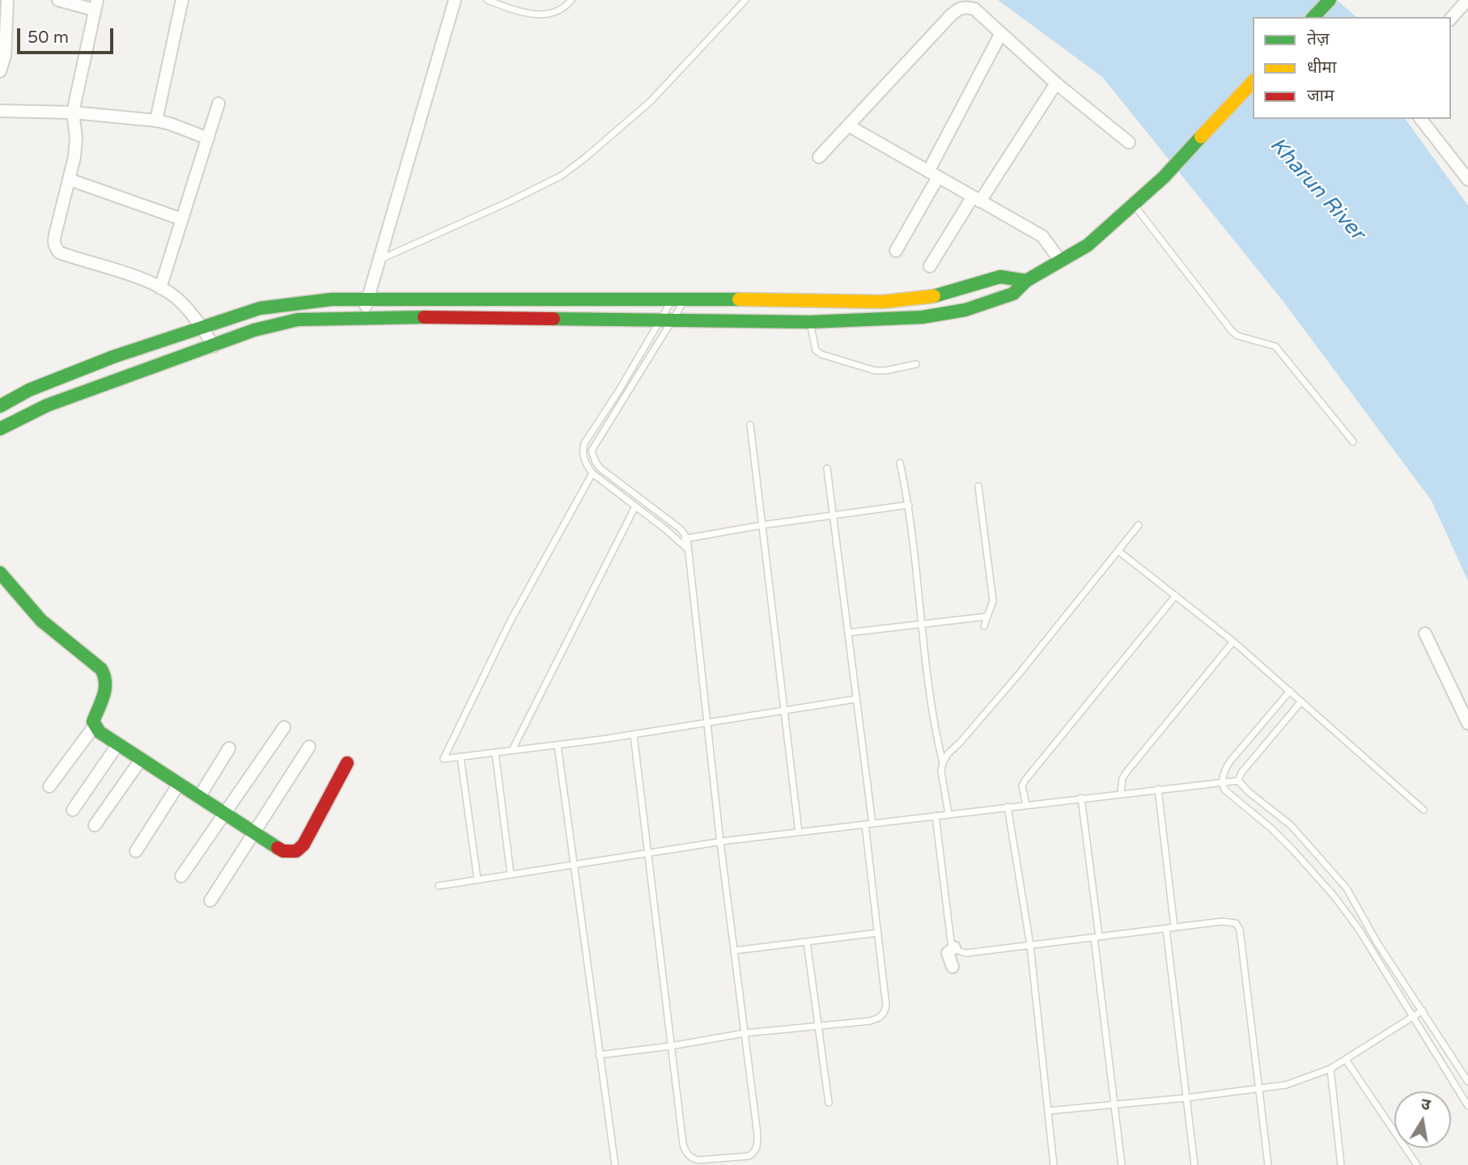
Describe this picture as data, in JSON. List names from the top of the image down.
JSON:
{
  "water": ["Kharun River"],
  "legend": ["तेज़", "धीमा", "जाम"],
  "scale_bar": "50 m",
  "north": "top"
}
